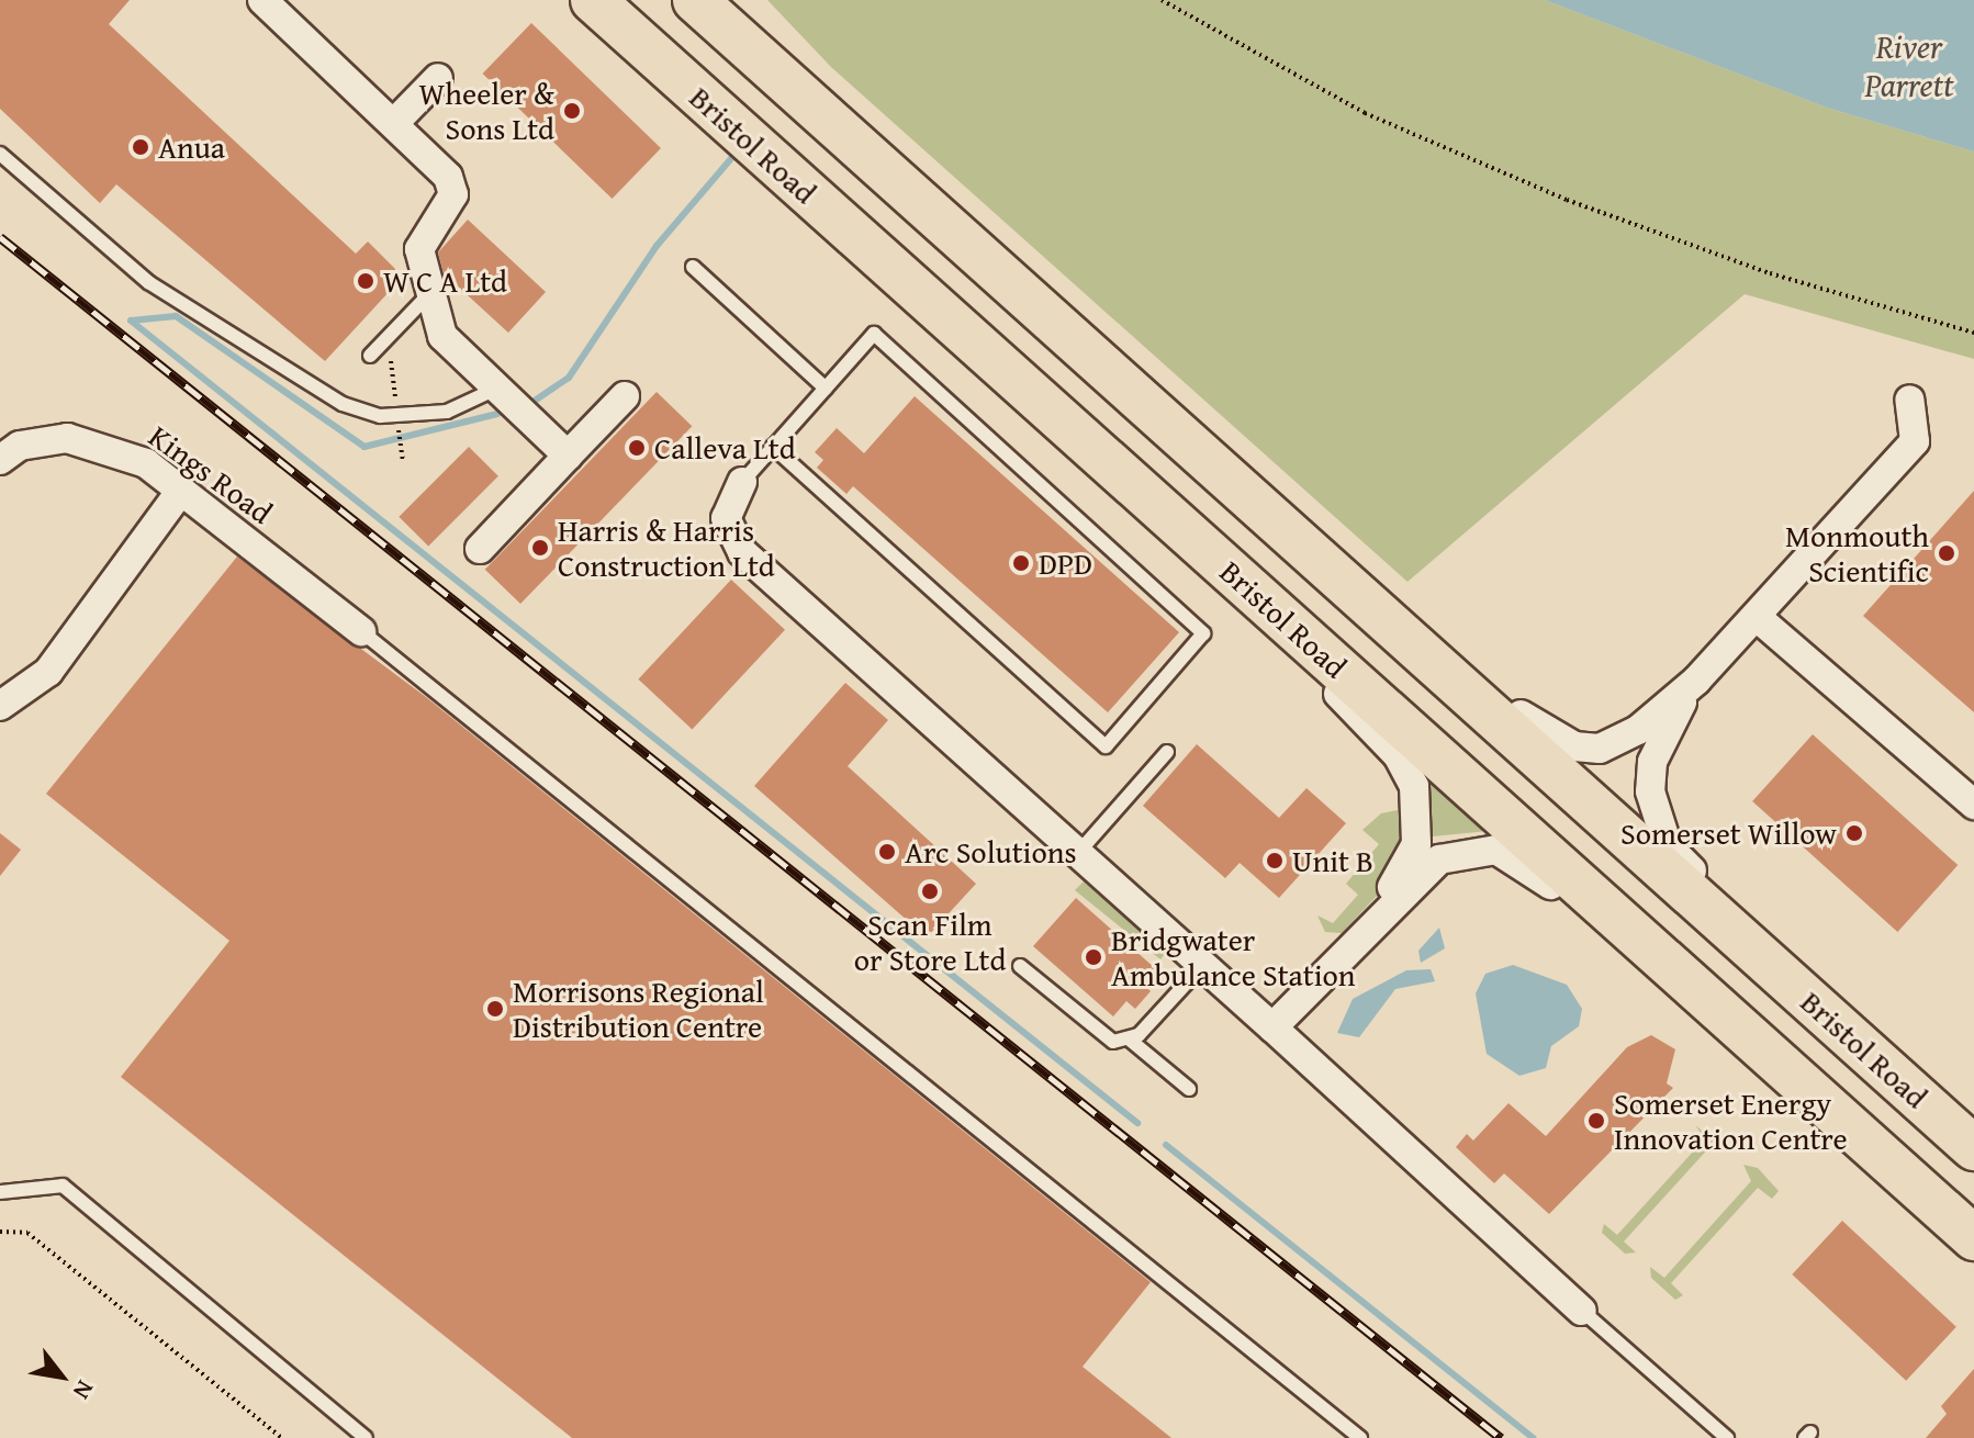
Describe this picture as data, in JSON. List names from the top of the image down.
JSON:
{
  "streets": {
    "main road": ["Bristol Road"],
    "street": ["Kings Road"]
  },
  "water": ["River Parrett"],
  "places": [
    "Wheeler & Sons Ltd",
    "Anua",
    "W C A Ltd",
    "Calleva Ltd",
    "Harris & Harris Construction Ltd",
    "Monmouth Scientific",
    "DPD",
    "Somerset Willow",
    "Arc Solutions",
    "Unit B",
    "Scan Film or Store Ltd",
    "Bridgwater Ambulance Station",
    "Morrisons Regional Distribution Centre",
    "Somerset Energy Innovation Centre"
  ],
  "north": "bottom right"
}
